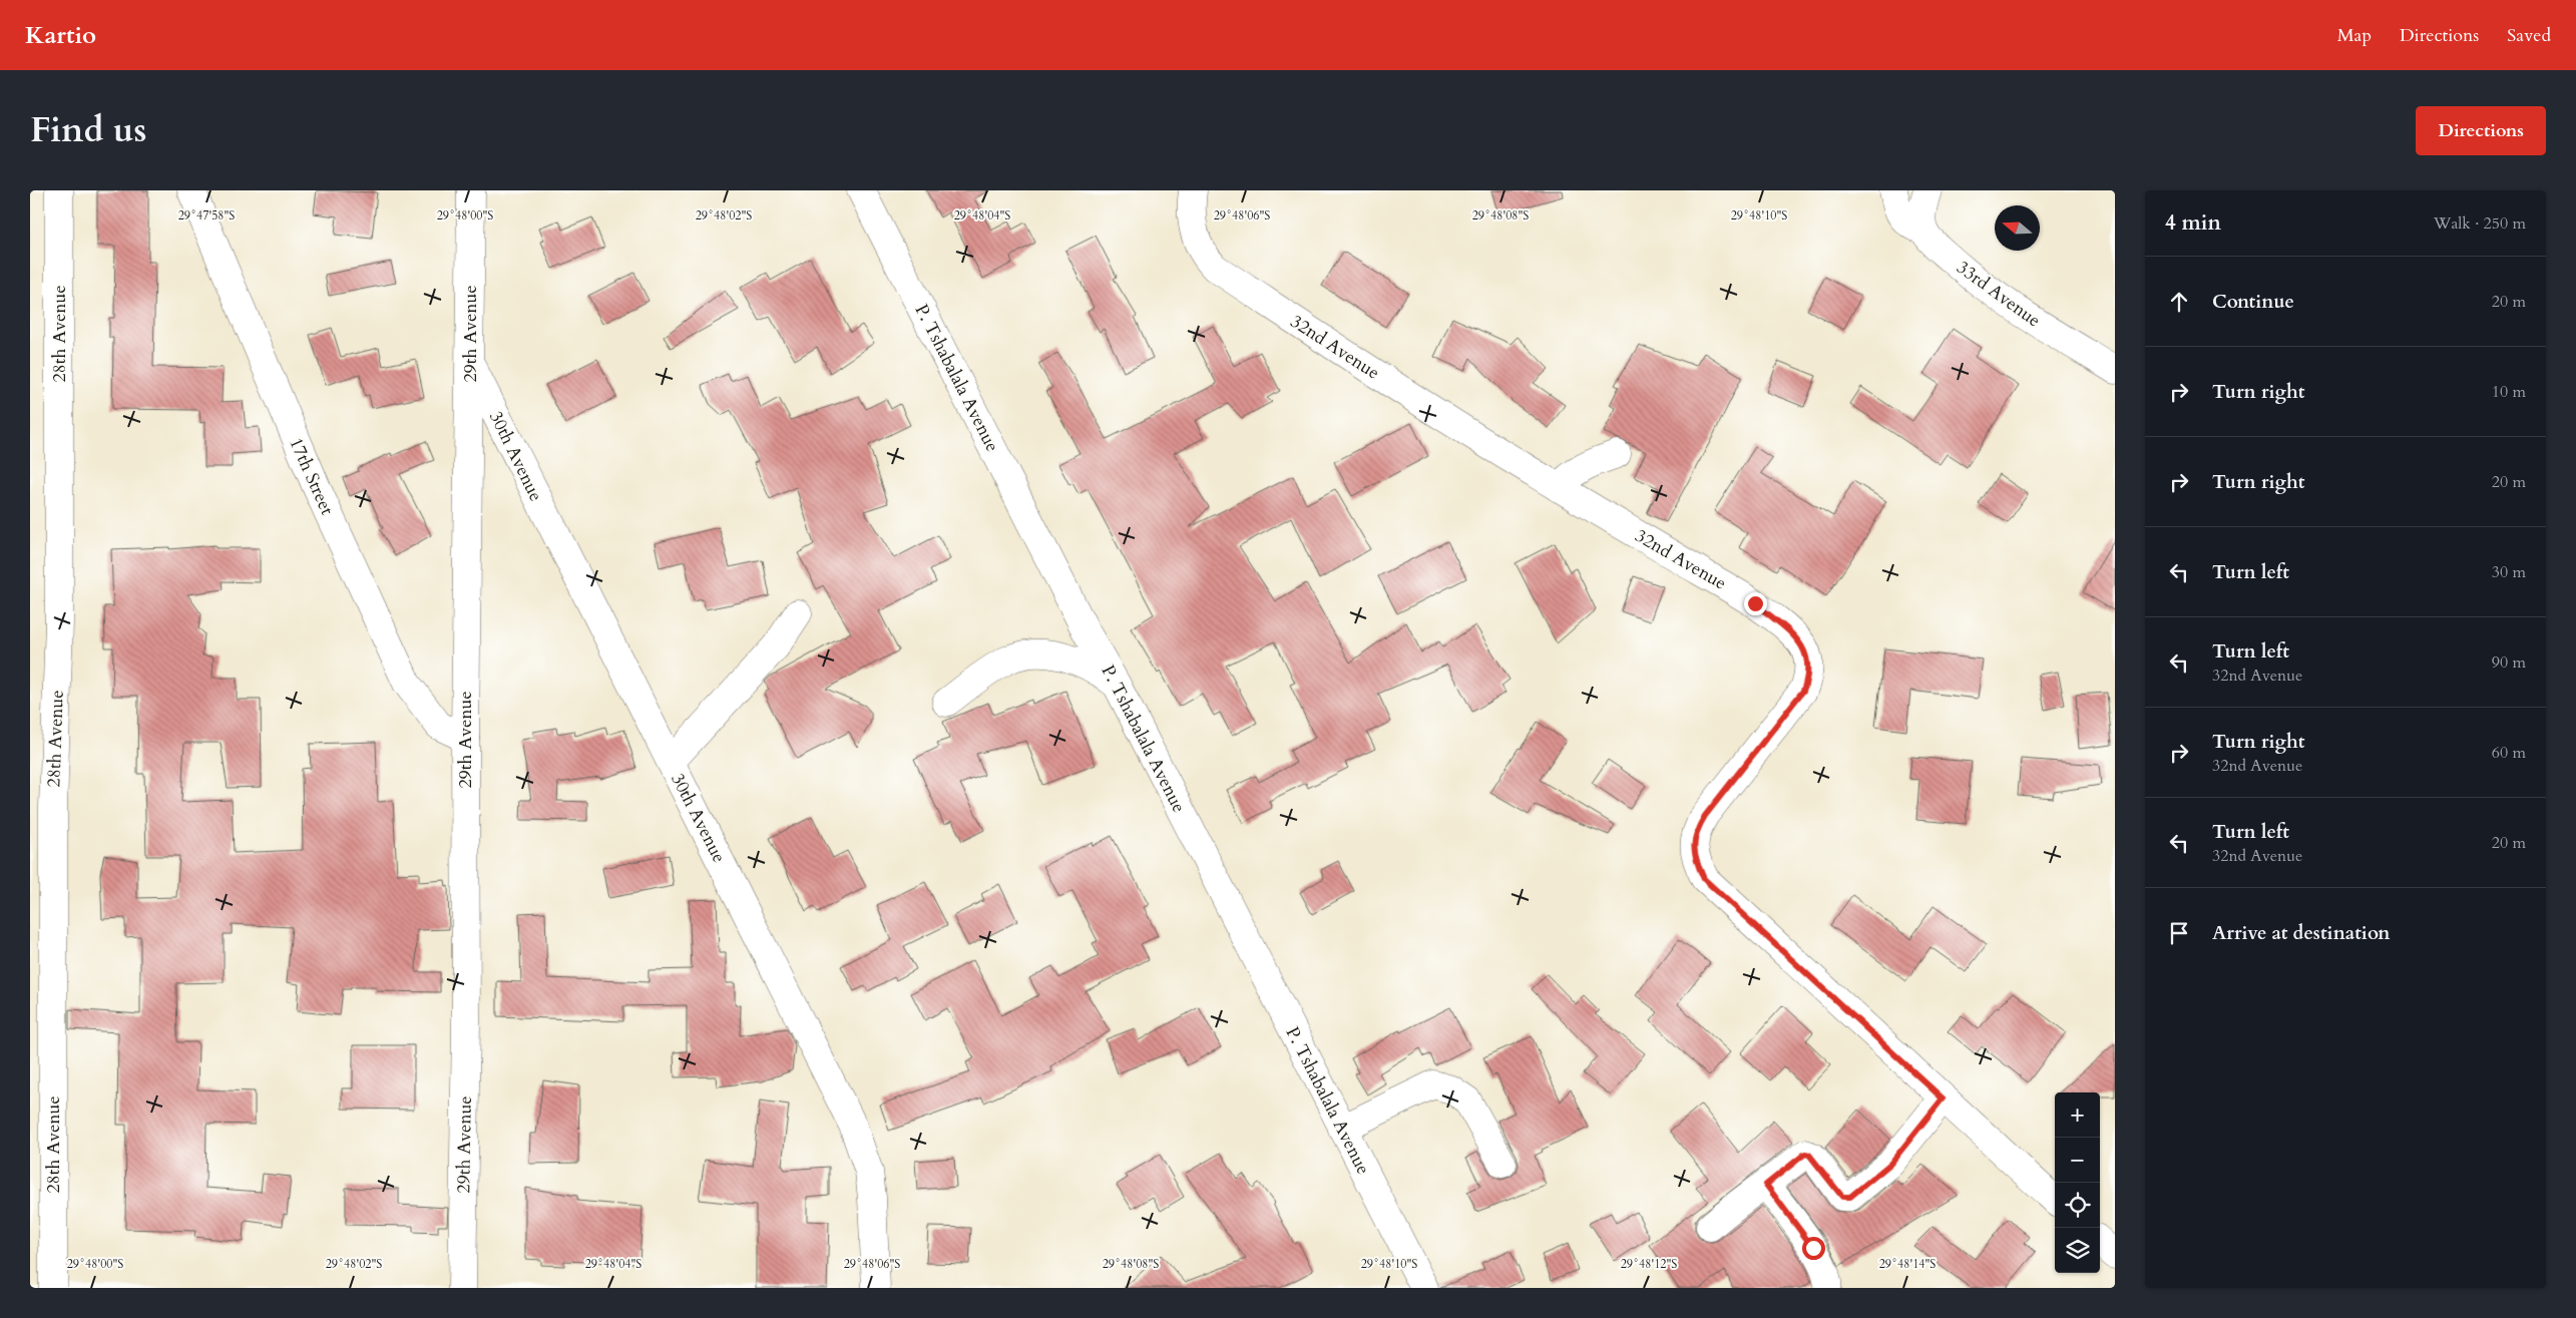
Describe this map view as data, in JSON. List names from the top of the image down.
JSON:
{
  "streets": {
    "street": [
      "33rd Avenue",
      "28th Avenue",
      "29th Avenue",
      "32nd Avenue",
      "P. Tshabalala Avenue",
      "30th Avenue",
      "17th Street"
    ]
  },
  "crossings": [
    ["29th Avenue", "30th Avenue"],
    ["29th Avenue", "17th Street"]
  ],
  "north": "left",
  "page": {
    "header": "Kartio",
    "nav": ["Map", "Directions", "Saved"],
    "title": "Find us",
    "buttons": "Directions",
    "heading": ["4 min", "Walk · 250 m"],
    "list": [
      ["Continue", "20 m"],
      ["Turn right", "10 m"],
      ["Turn right", "20 m"],
      ["Turn left", "30 m"],
      ["Turn left", "32nd Avenue", "90 m"],
      ["Turn right", "32nd Avenue", "60 m"],
      ["Turn left", "32nd Avenue", "20 m"],
      "Arrive at destination"
    ],
    "map_buttons": ["+", "−"]
  },
  "coordinates": [
    "29°47'58\"S",
    "29°48'00\"S",
    "29°48'02\"S",
    "29°48'04\"S",
    "29°48'06\"S",
    "29°48'08\"S",
    "29°48'10\"S",
    "29°48'12\"S",
    "29°48'14\"S"
  ]
}
